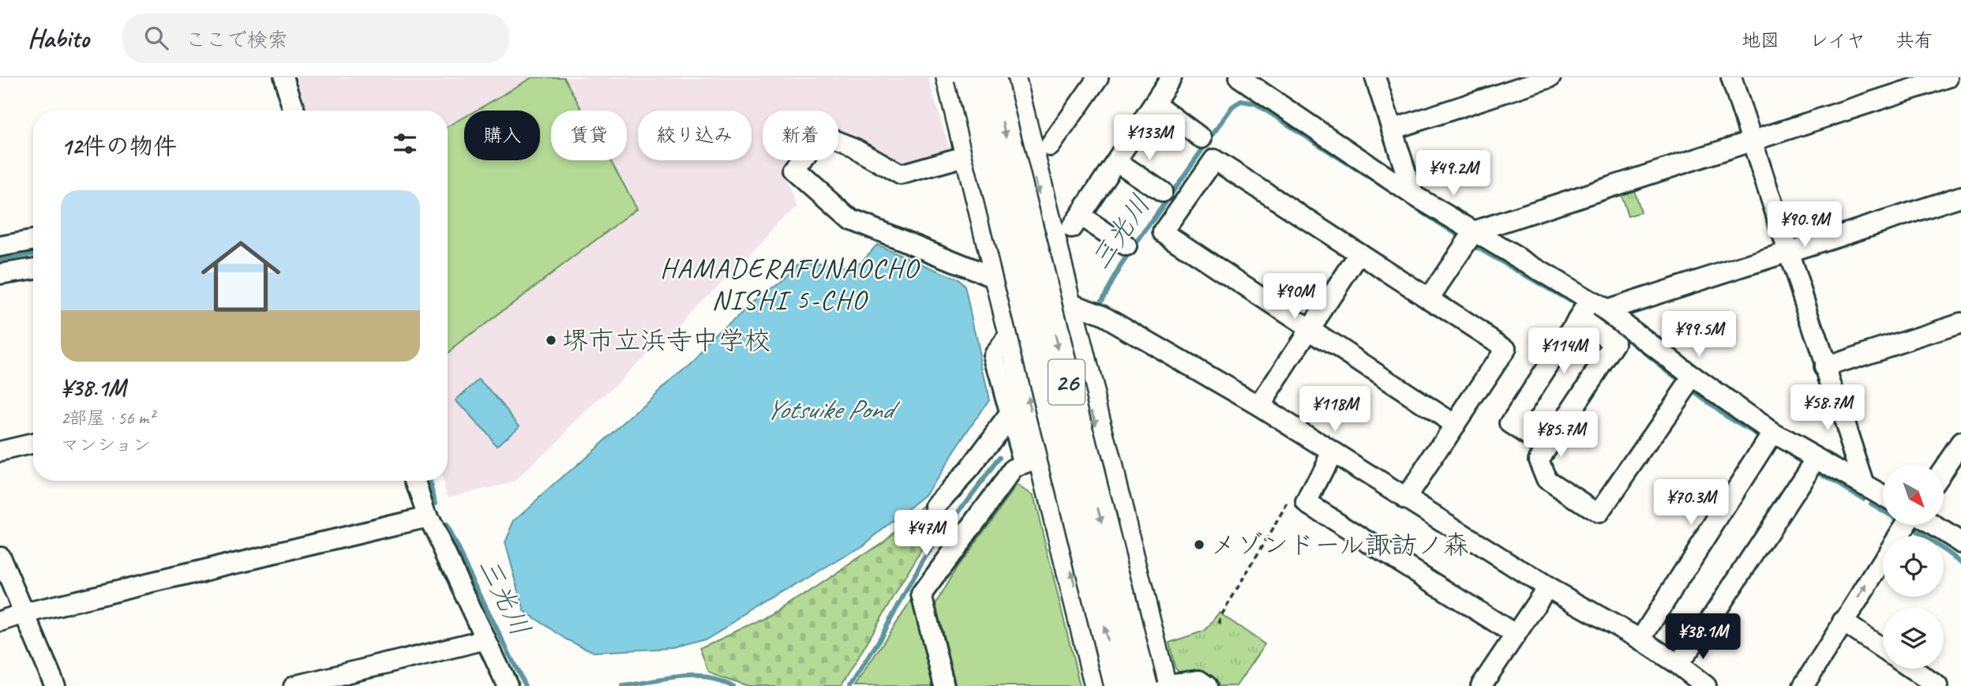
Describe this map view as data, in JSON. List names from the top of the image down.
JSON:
{
  "streets": {
    "highway": ["26"]
  },
  "districts": ["HAMADERAFUNAOCHO NISHI 5-CHO"],
  "water": ["三光川", "Yotsuike Pond"],
  "places": ["堺市立浜寺中学校", "メゾンドール諏訪ノ森"],
  "north": "bottom right",
  "page": {
    "header": "Habito",
    "search": "ここで検索",
    "nav": ["地図", "レイヤ", "共有"],
    "chip": [
      "購入",
      "賃貸",
      "絞り込み",
      "新着"
    ],
    "heading": "12件の物件",
    "price": [
      "¥133M",
      "¥49.2M",
      "¥90.9M",
      "¥90M",
      "¥99.5M",
      "¥114M",
      "¥58.7M",
      "¥118M",
      "¥85.7M",
      "¥70.3M",
      "¥47M",
      "¥38.1M"
    ],
    "list": [
      {
        "name": "¥38.1M",
        "note": "2部屋 · 56 m² · マンション"
      }
    ]
  }
}
